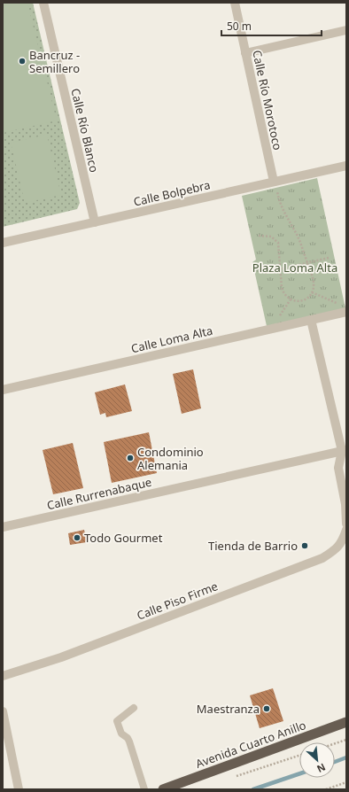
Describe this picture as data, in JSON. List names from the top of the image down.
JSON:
{
  "streets": {
    "highway": ["Avenida Cuarto Anillo"],
    "street": [
      "Calle Río Morotoco",
      "Calle Río Blanco",
      "Calle Bolpebra",
      "Calle Loma Alta",
      "Calle Rurrenabaque",
      "Calle Piso Firme"
    ]
  },
  "crossings": [
    ["Calle Río Morotoco", "Calle Bolpebra"],
    ["Calle Río Blanco", "Calle Bolpebra"]
  ],
  "parks": ["Plaza Loma Alta"],
  "places": [
    "Bancruz - Semillero",
    "Condominio Alemania",
    "Todo Gourmet",
    "Tienda de Barrio",
    "Maestranza"
  ],
  "scale_bar": "50 m",
  "north": "bottom right"
}
